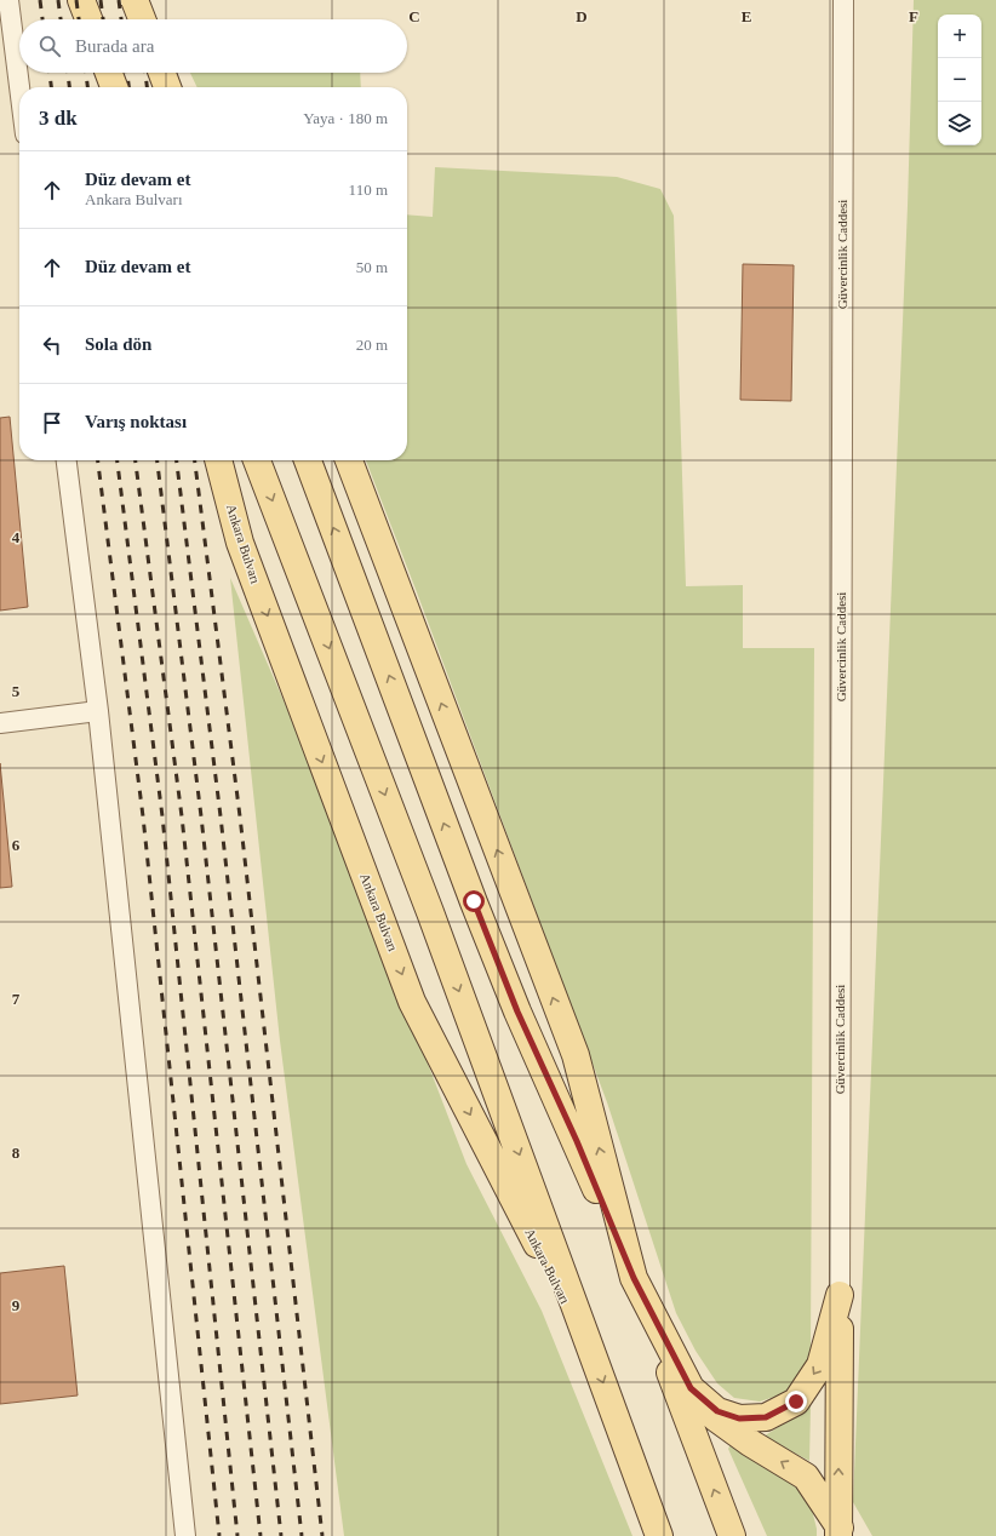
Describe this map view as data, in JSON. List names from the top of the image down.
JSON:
{
  "streets": {
    "main road": ["Ankara Bulvarı"],
    "street": ["Güvercinlik Caddesi"]
  },
  "page": {
    "map_buttons": ["+", "−"],
    "search": "Burada ara",
    "heading": ["3 dk", "Yaya · 180 m"],
    "list": [
      ["Düz devam et", "Ankara Bulvarı", "110 m"],
      ["Düz devam et", "50 m"],
      ["Sola dön", "20 m"],
      "Varış noktası"
    ]
  },
  "grid": {
    "columns": [
      "C",
      "D",
      "E",
      "F"
    ],
    "rows": [
      "4",
      "5",
      "6",
      "7",
      "8",
      "9"
    ]
  }
}
